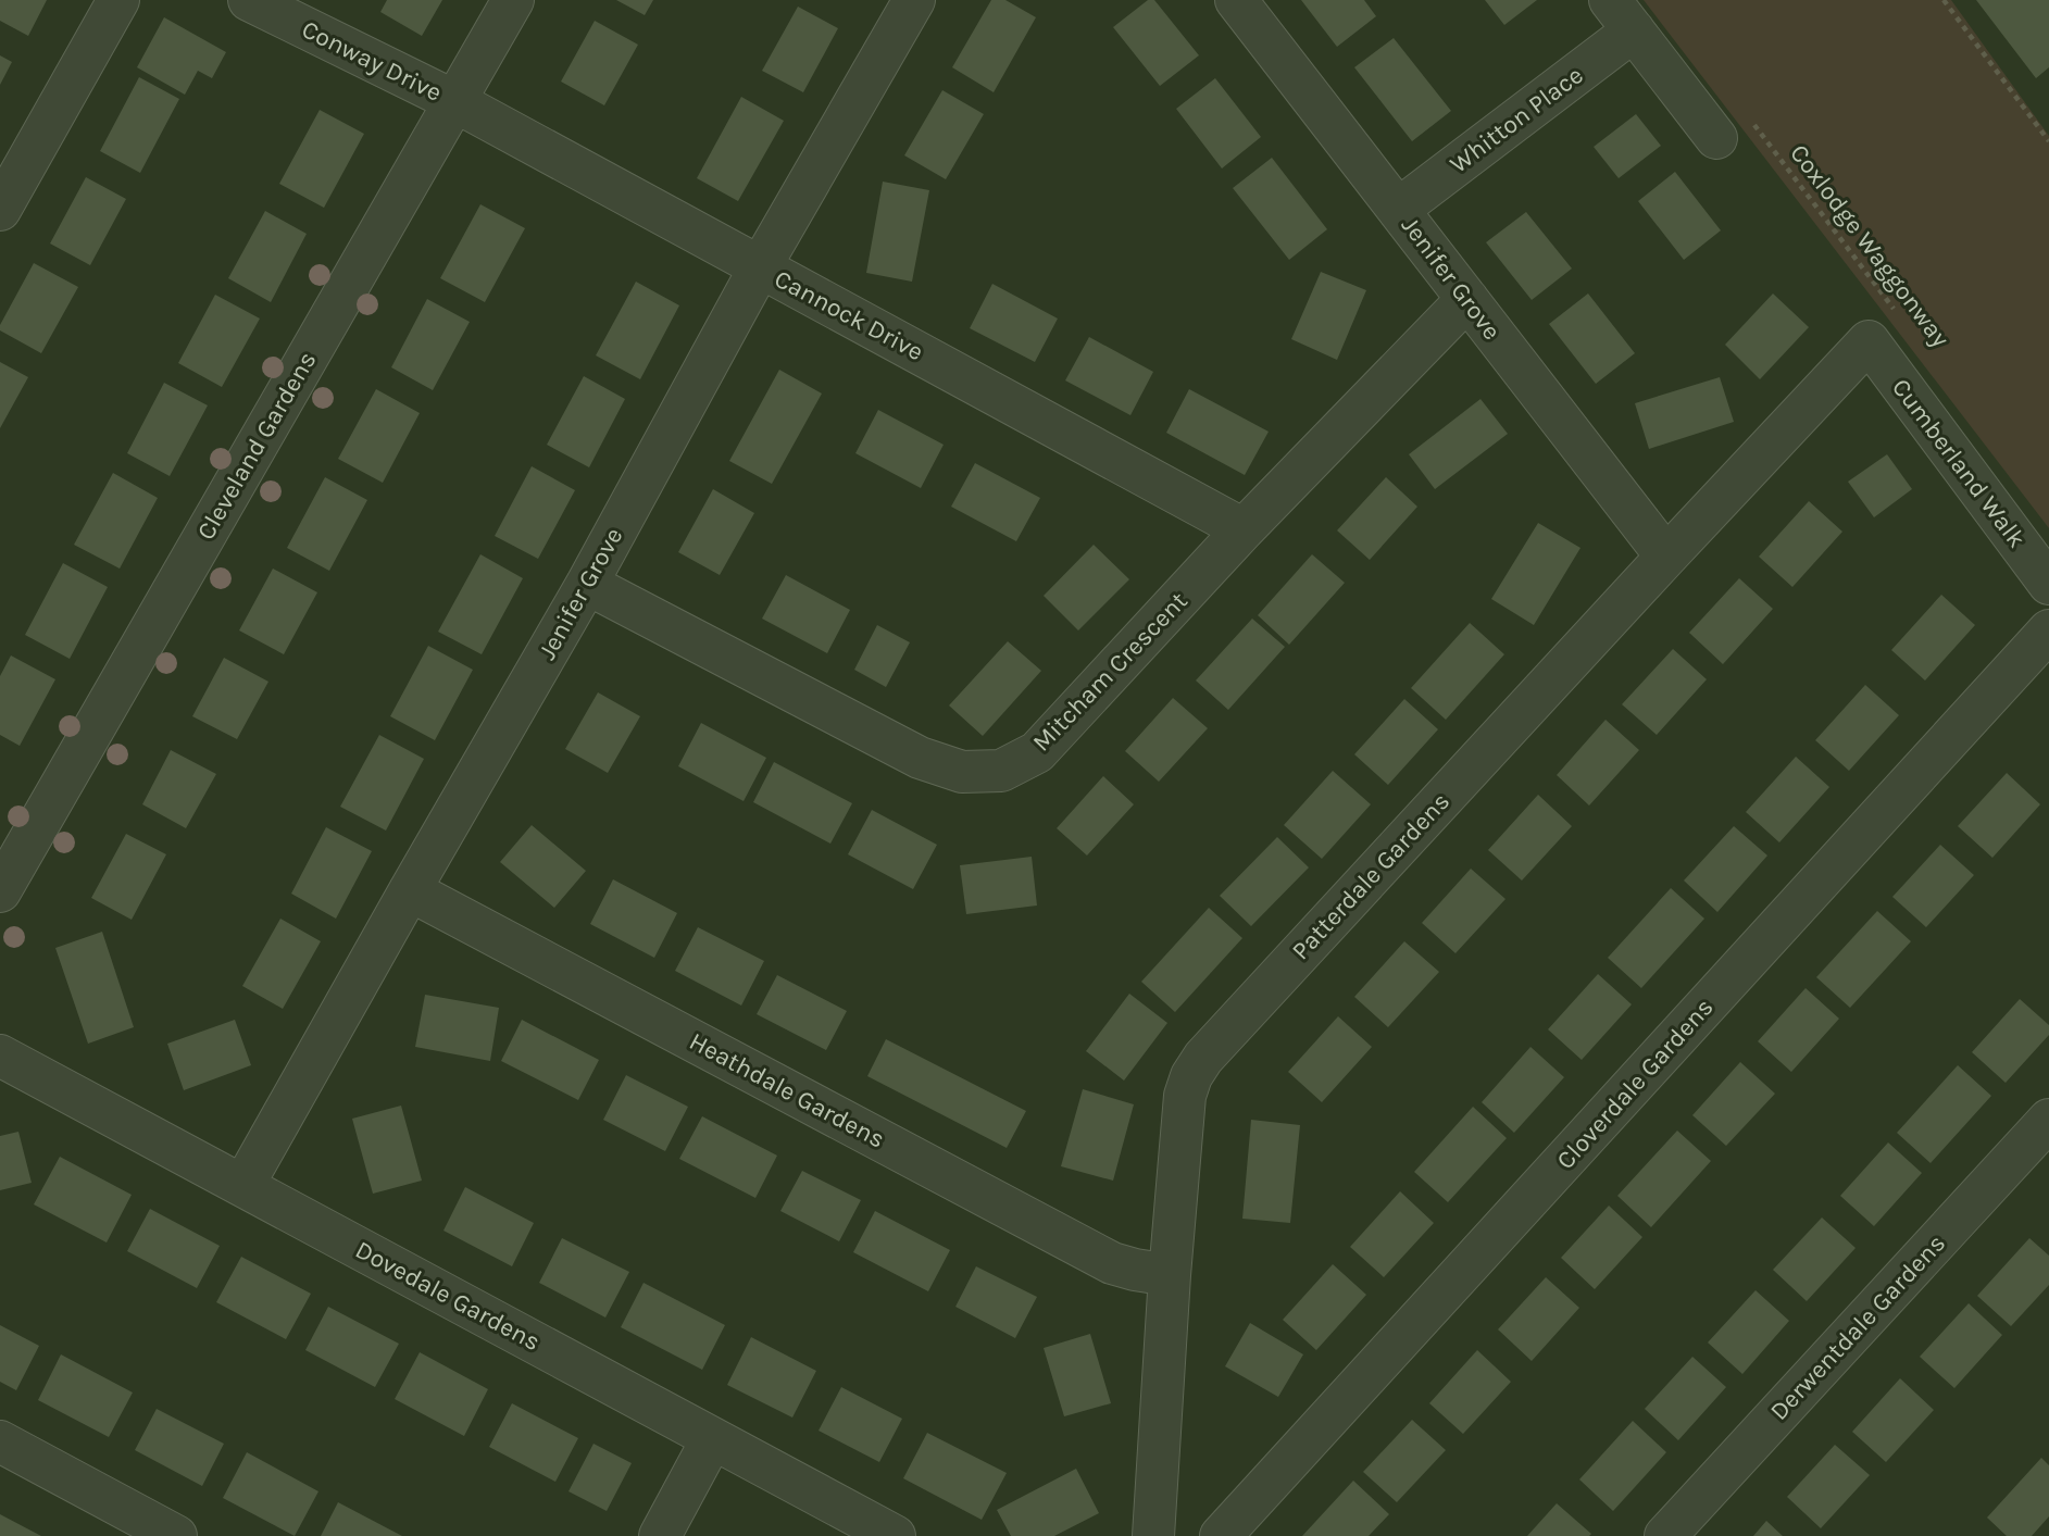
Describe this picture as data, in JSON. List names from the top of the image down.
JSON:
{
  "streets": {
    "street": [
      "Conway Drive",
      "Whitton Place",
      "Jenifer Grove",
      "Cannock Drive",
      "Cleveland Gardens",
      "Cumberland Walk",
      "Mitcham Crescent",
      "Patterdale Gardens",
      "Cloverdale Gardens",
      "Heathdale Gardens",
      "Dovedale Gardens",
      "Derwentdale Gardens"
    ],
    "path": ["Coxlodge Waggonway"]
  },
  "crossings": [
    ["Conway Drive", "Cannock Drive"],
    ["Conway Drive", "Cleveland Gardens"],
    ["Whitton Place", "Jenifer Grove"],
    ["Coxlodge Waggonway", "Cumberland Walk"],
    ["Coxlodge Waggonway", "Patterdale Gardens"],
    ["Jenifer Grove", "Cannock Drive"],
    ["Jenifer Grove", "Mitcham Crescent"],
    ["Jenifer Grove", "Patterdale Gardens"],
    ["Jenifer Grove", "Heathdale Gardens"],
    ["Jenifer Grove", "Dovedale Gardens"],
    ["Cannock Drive", "Cleveland Gardens"],
    ["Cannock Drive", "Mitcham Crescent"],
    ["Cumberland Walk", "Patterdale Gardens"],
    ["Patterdale Gardens", "Heathdale Gardens"]
  ]
}
